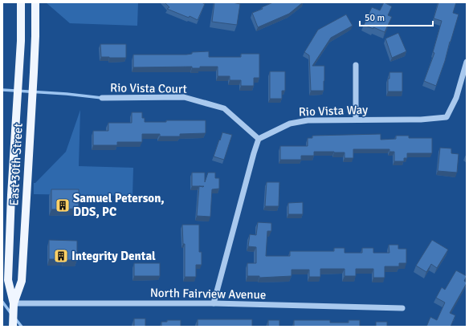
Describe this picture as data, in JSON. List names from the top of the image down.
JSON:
{
  "streets": {
    "main road": ["East 30th Street"],
    "street": ["Rio Vista Court", "Rio Vista Way", "North Fairview Avenue"]
  },
  "crossings": [
    ["Rio Vista Court", "Rio Vista Way"],
    ["East 30th Street", "North Fairview Avenue"]
  ],
  "places": {
    "building": ["Samuel Peterson, DDS, PC", "Integrity Dental"]
  },
  "scale_bar": "50 m"
}
